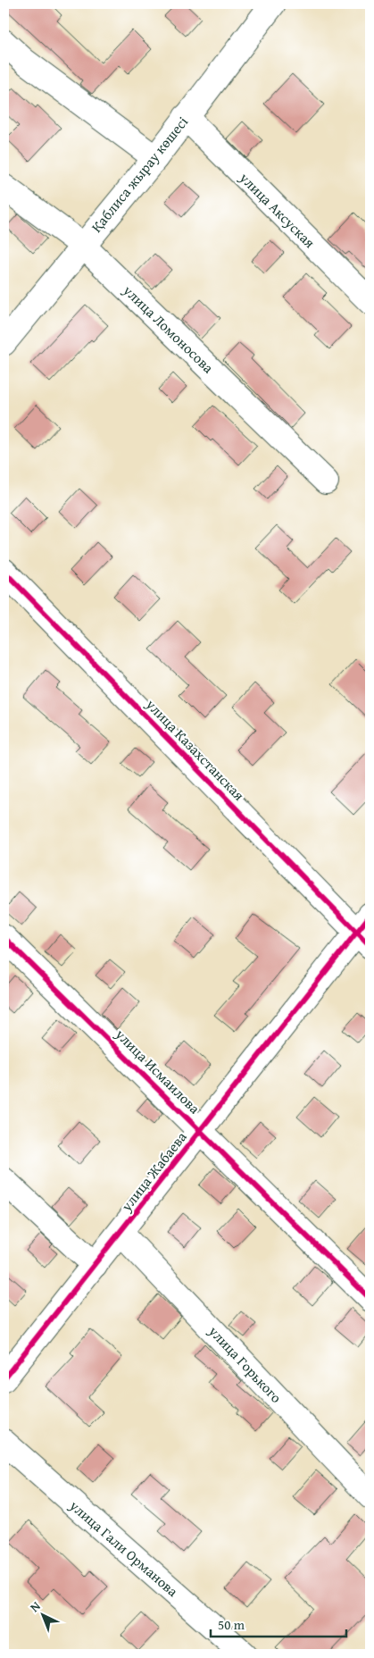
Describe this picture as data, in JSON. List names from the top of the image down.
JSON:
{
  "streets": {
    "street": [
      "Қаблиса жырау көшесі",
      "улица Аксуская",
      "улица Ломоносова",
      "улица Казахстанская",
      "улица Исмаилова",
      "улица Жабаева",
      "улица Горького",
      "улица Гали Орманова"
    ]
  },
  "crossings": [
    ["Қаблиса жырау көшесі", "улица Аксуская"],
    ["Қаблиса жырау көшесі", "улица Ломоносова"],
    ["улица Казахстанская", "улица Жабаева"],
    ["улица Исмаилова", "улица Жабаева"],
    ["улица Жабаева", "улица Горького"]
  ],
  "scale_bar": "50 m",
  "north": "top left"
}
